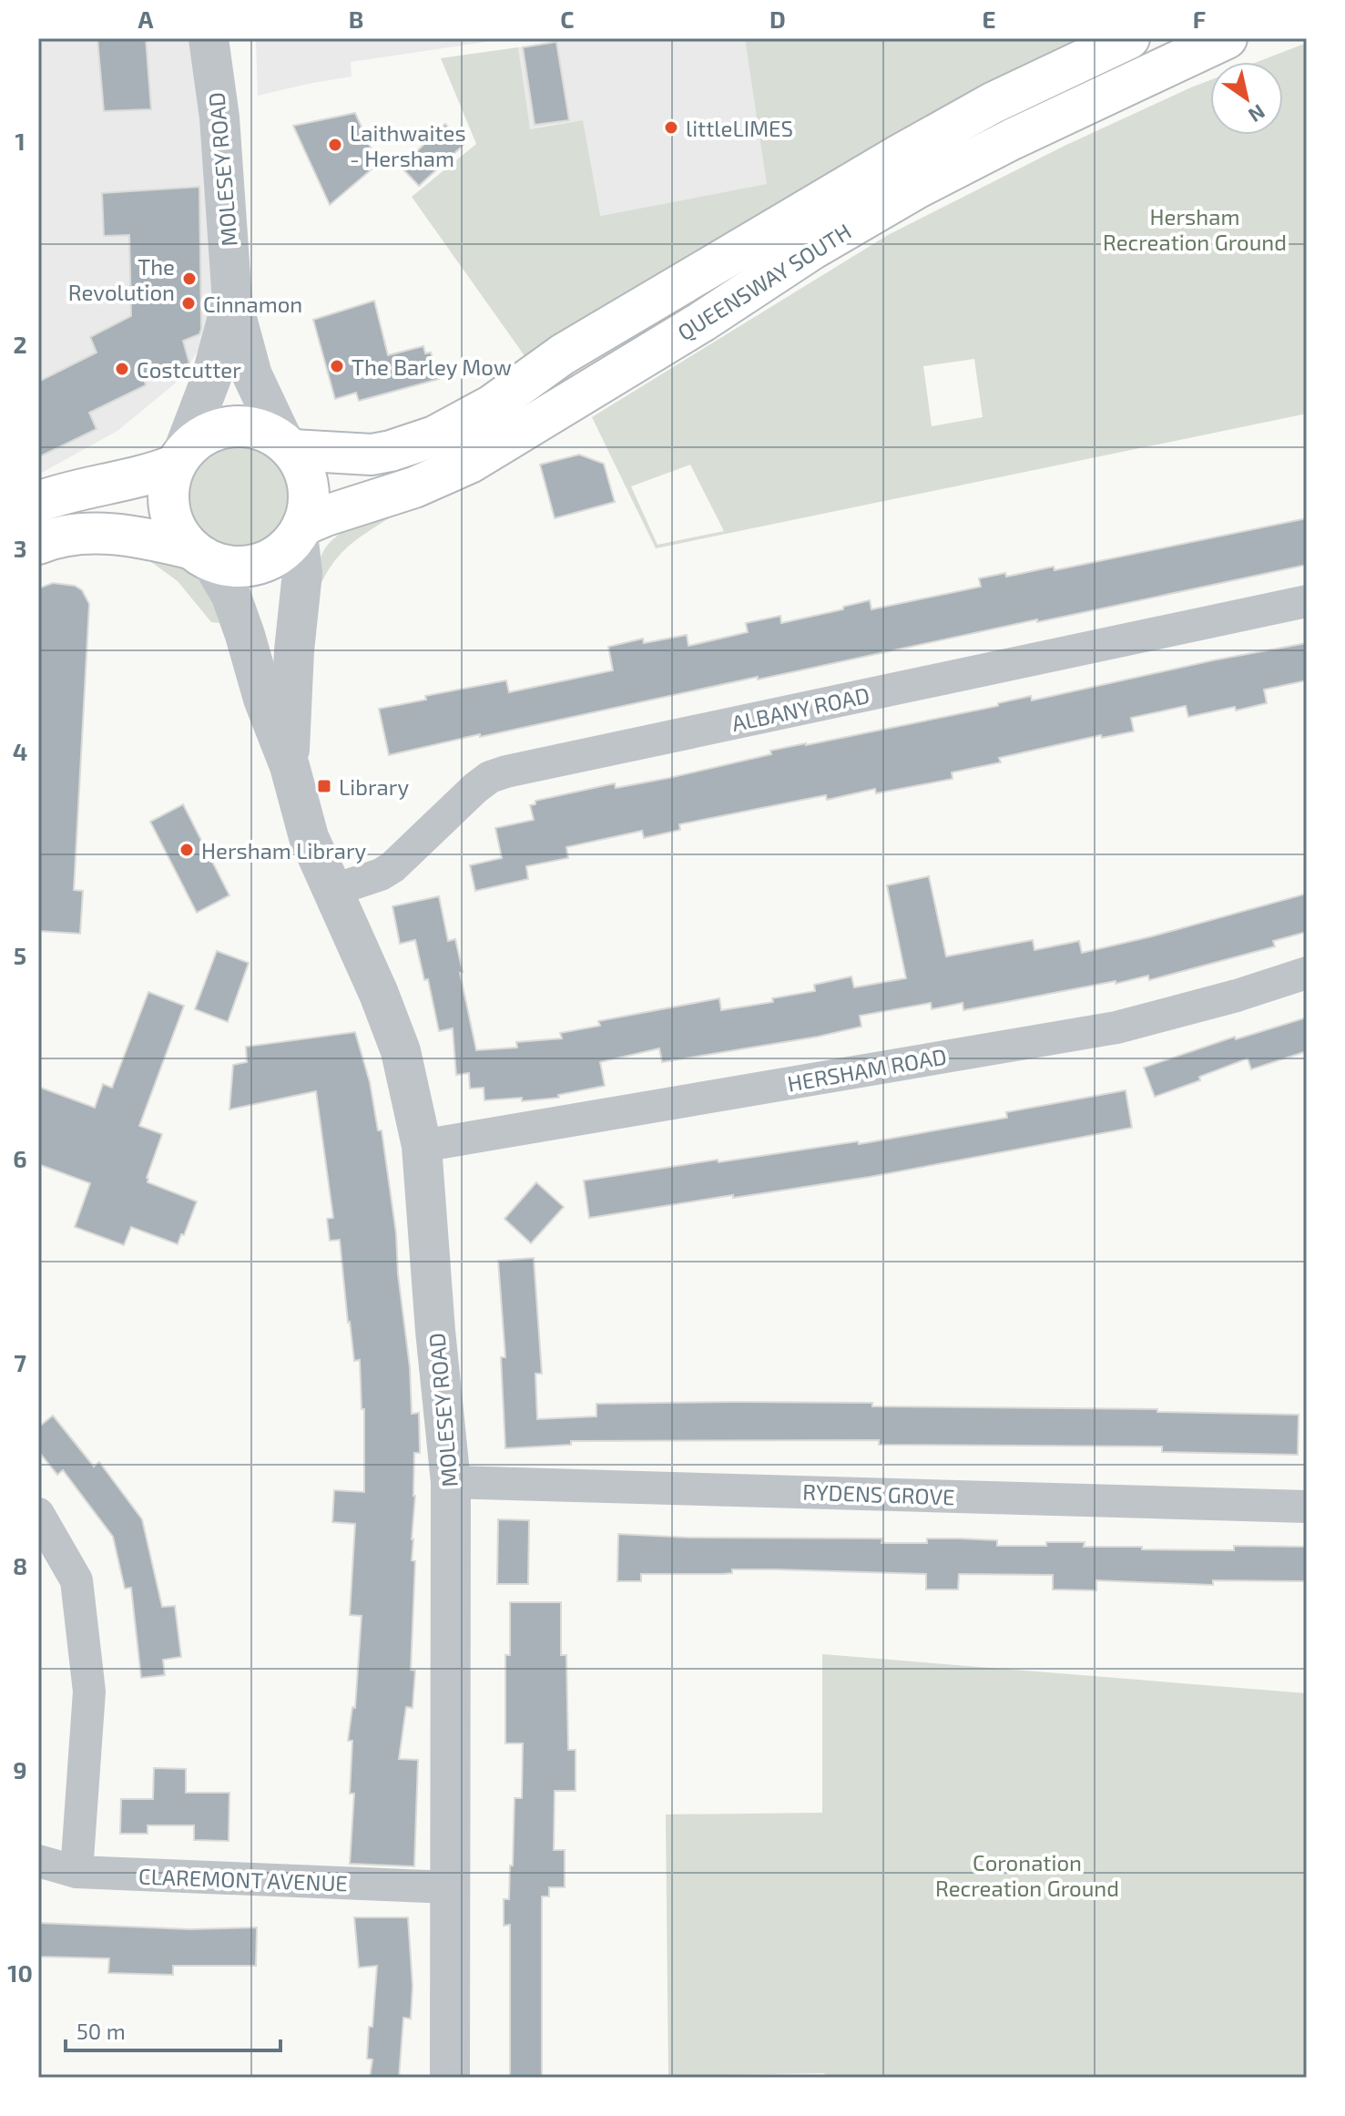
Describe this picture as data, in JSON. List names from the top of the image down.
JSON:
{
  "streets": {
    "main road": ["QUEENSWAY SOUTH"],
    "street": [
      "MOLESEY ROAD",
      "ALBANY ROAD",
      "HERSHAM ROAD",
      "RYDENS GROVE",
      "CLAREMONT AVENUE"
    ]
  },
  "crossings": [
    ["MOLESEY ROAD", "QUEENSWAY SOUTH"],
    ["MOLESEY ROAD", "ALBANY ROAD"],
    ["MOLESEY ROAD", "HERSHAM ROAD"],
    ["MOLESEY ROAD", "RYDENS GROVE"],
    ["MOLESEY ROAD", "CLAREMONT AVENUE"]
  ],
  "parks": ["Hersham Recreation Ground", "Coronation Recreation Ground"],
  "places": {
    "other": [
      "littleLIMES",
      "Laithwaites - Hersham",
      "The Revolution",
      "Cinnamon",
      "The Barley Mow",
      "Costcutter",
      "Hersham Library"
    ],
    "transit": ["Library"]
  },
  "scale_bar": "50 m",
  "north": "bottom right",
  "grid": {
    "columns": [
      "A",
      "B",
      "C",
      "D",
      "E",
      "F"
    ],
    "rows": [
      "1",
      "2",
      "3",
      "4",
      "5",
      "6",
      "7",
      "8",
      "9",
      "10"
    ]
  }
}
